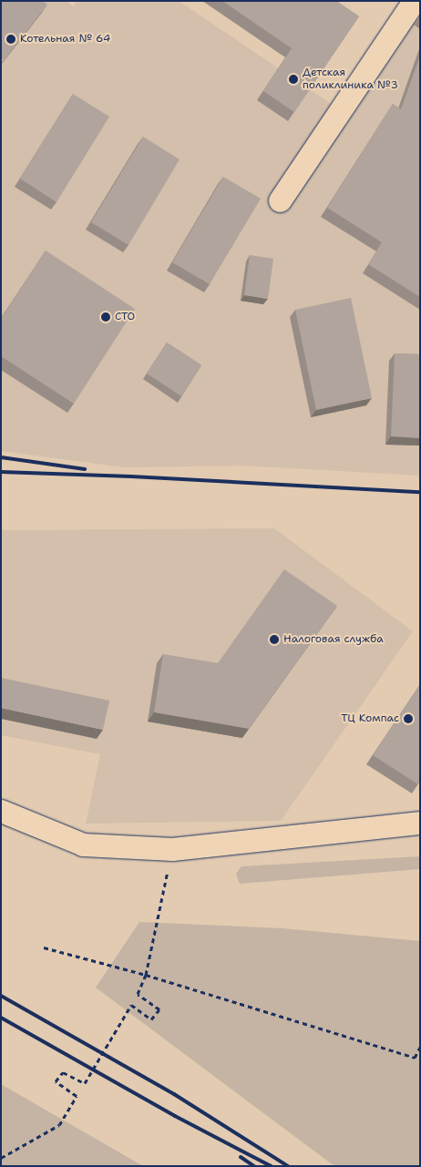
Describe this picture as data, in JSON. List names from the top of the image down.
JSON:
{
  "places": [
    "Котельная № 64",
    "Детская поликлиника №3",
    "СТО",
    "Налоговая служба",
    "ТЦ Компас"
  ]
}
